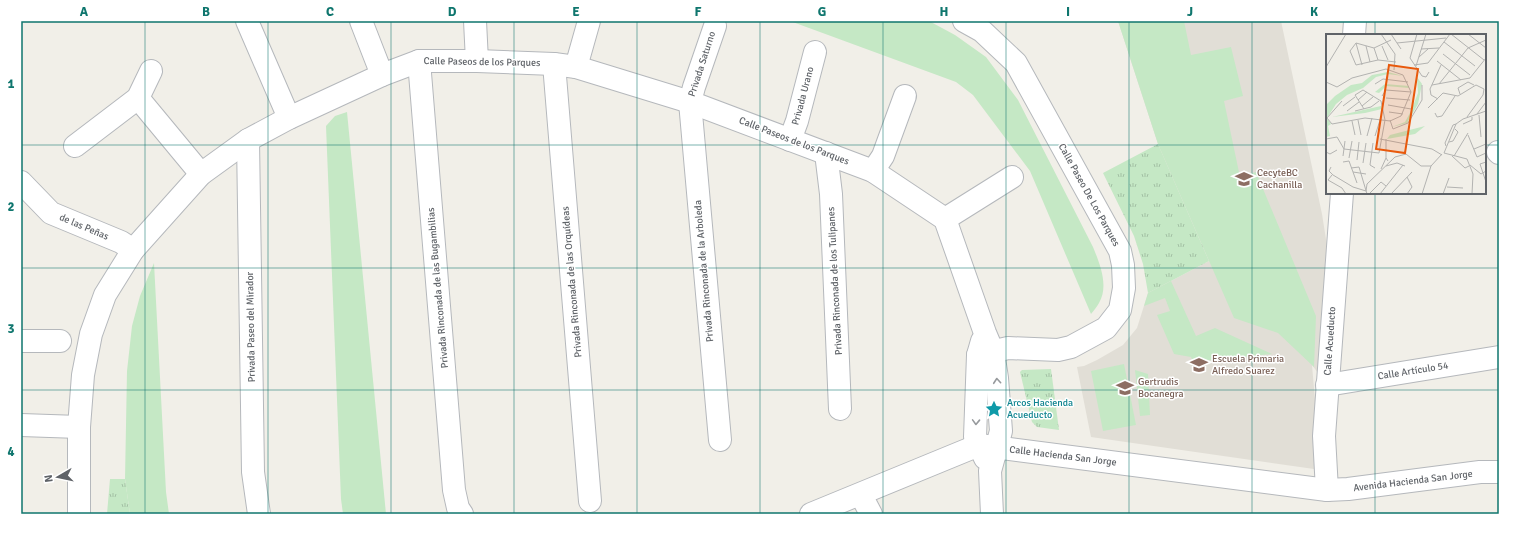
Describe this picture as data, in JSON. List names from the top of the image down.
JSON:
{
  "streets": {
    "street": [
      "Calle Paseos de los Parques",
      "Privada Saturno",
      "Privada Urano",
      "Calle Paseo De Los Parques",
      "de las Peñas",
      "Privada Rinconada de la Arboleda",
      "Privada Rinconada de los Tulipanes",
      "Privada Rinconada de las Orquídeas",
      "Privada Rinconada de las Bugambilias",
      "Privada Paseo del Mirador",
      "Calle Acueducto",
      "Calle Artículo 54",
      "Calle Hacienda San Jorge",
      "Avenida Hacienda San Jorge"
    ]
  },
  "crossings": [
    ["Calle Paseos de los Parques", "Privada Saturno"],
    ["Calle Paseos de los Parques", "Privada Urano"],
    ["Calle Paseos de los Parques", "de las Peñas"],
    ["Calle Paseos de los Parques", "Privada Rinconada de la Arboleda"],
    ["Calle Paseos de los Parques", "Privada Rinconada de los Tulipanes"],
    ["Calle Paseos de los Parques", "Privada Rinconada de las Orquídeas"],
    ["Calle Paseos de los Parques", "Privada Rinconada de las Bugambilias"],
    ["Calle Paseos de los Parques", "Privada Paseo del Mirador"],
    ["Privada Saturno", "Privada Rinconada de la Arboleda"],
    ["Calle Acueducto", "Calle Artículo 54"],
    ["Calle Acueducto", "Calle Hacienda San Jorge"],
    ["Calle Acueducto", "Avenida Hacienda San Jorge"],
    ["Calle Hacienda San Jorge", "Avenida Hacienda San Jorge"]
  ],
  "places": {
    "school or university": ["CecyteBC Cachanilla", "Escuela Primaria Alfredo Suarez", "Gertrudis Bocanegra"],
    "place": ["Arcos Hacienda Acueducto"]
  },
  "north": "left",
  "grid": {
    "columns": [
      "A",
      "B",
      "C",
      "D",
      "E",
      "F",
      "G",
      "H",
      "I",
      "J",
      "K",
      "L"
    ],
    "rows": [
      "1",
      "2",
      "3",
      "4"
    ]
  }
}
